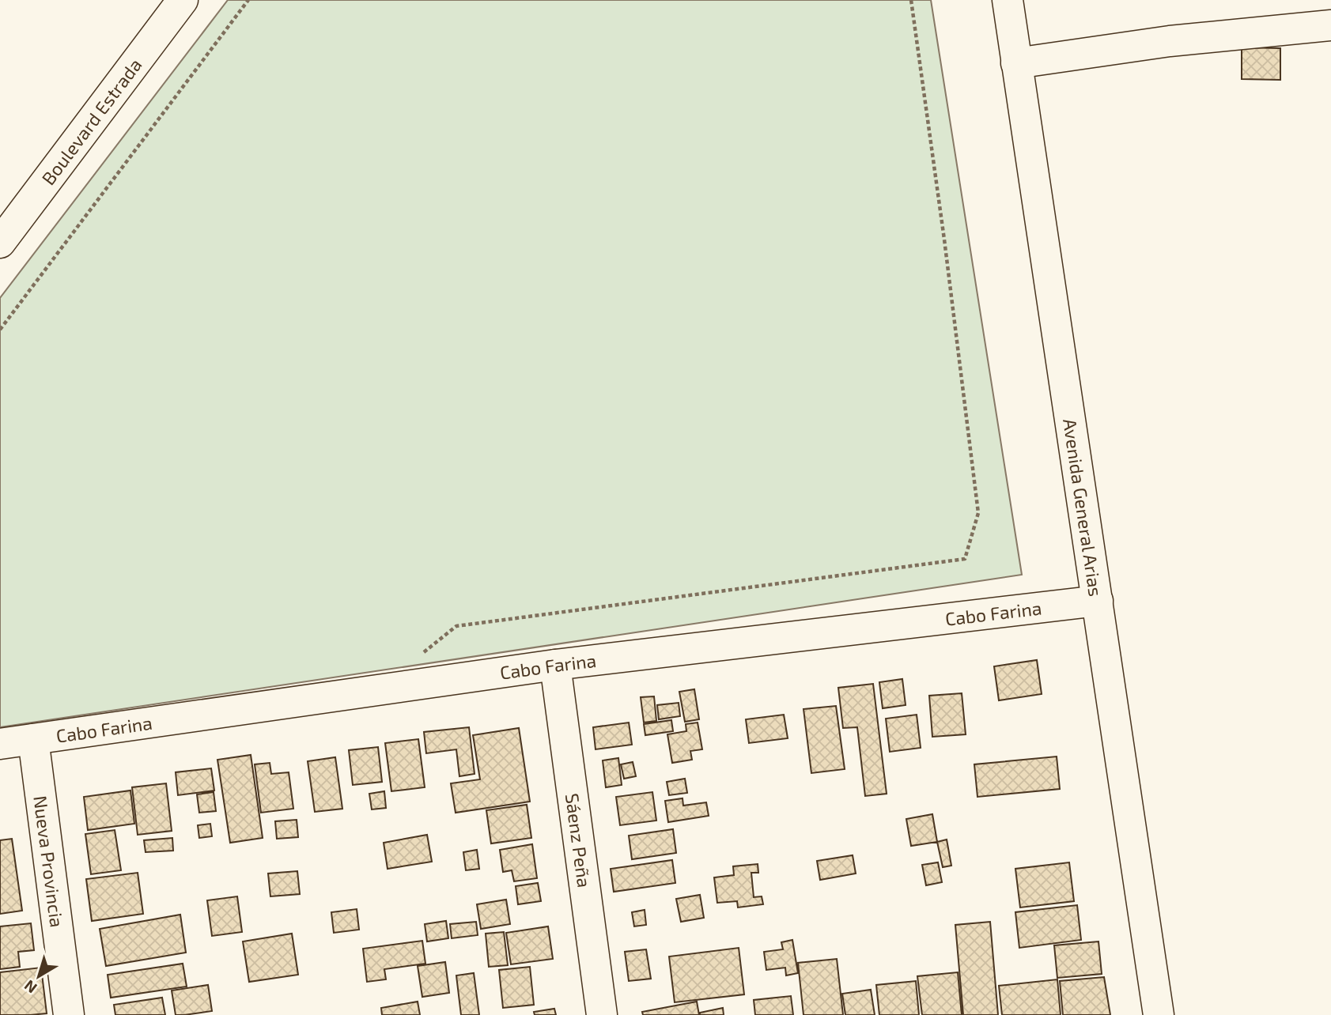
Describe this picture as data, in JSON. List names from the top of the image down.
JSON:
{
  "streets": {
    "street": [
      "Boulevard Estrada",
      "Avenida General Arias",
      "Cabo Farina",
      "Sáenz Peña",
      "Nueva Provincia"
    ]
  },
  "crossings": [
    ["Avenida General Arias", "Cabo Farina"],
    ["Cabo Farina", "Sáenz Peña"],
    ["Cabo Farina", "Nueva Provincia"]
  ],
  "north": "bottom left"
}
